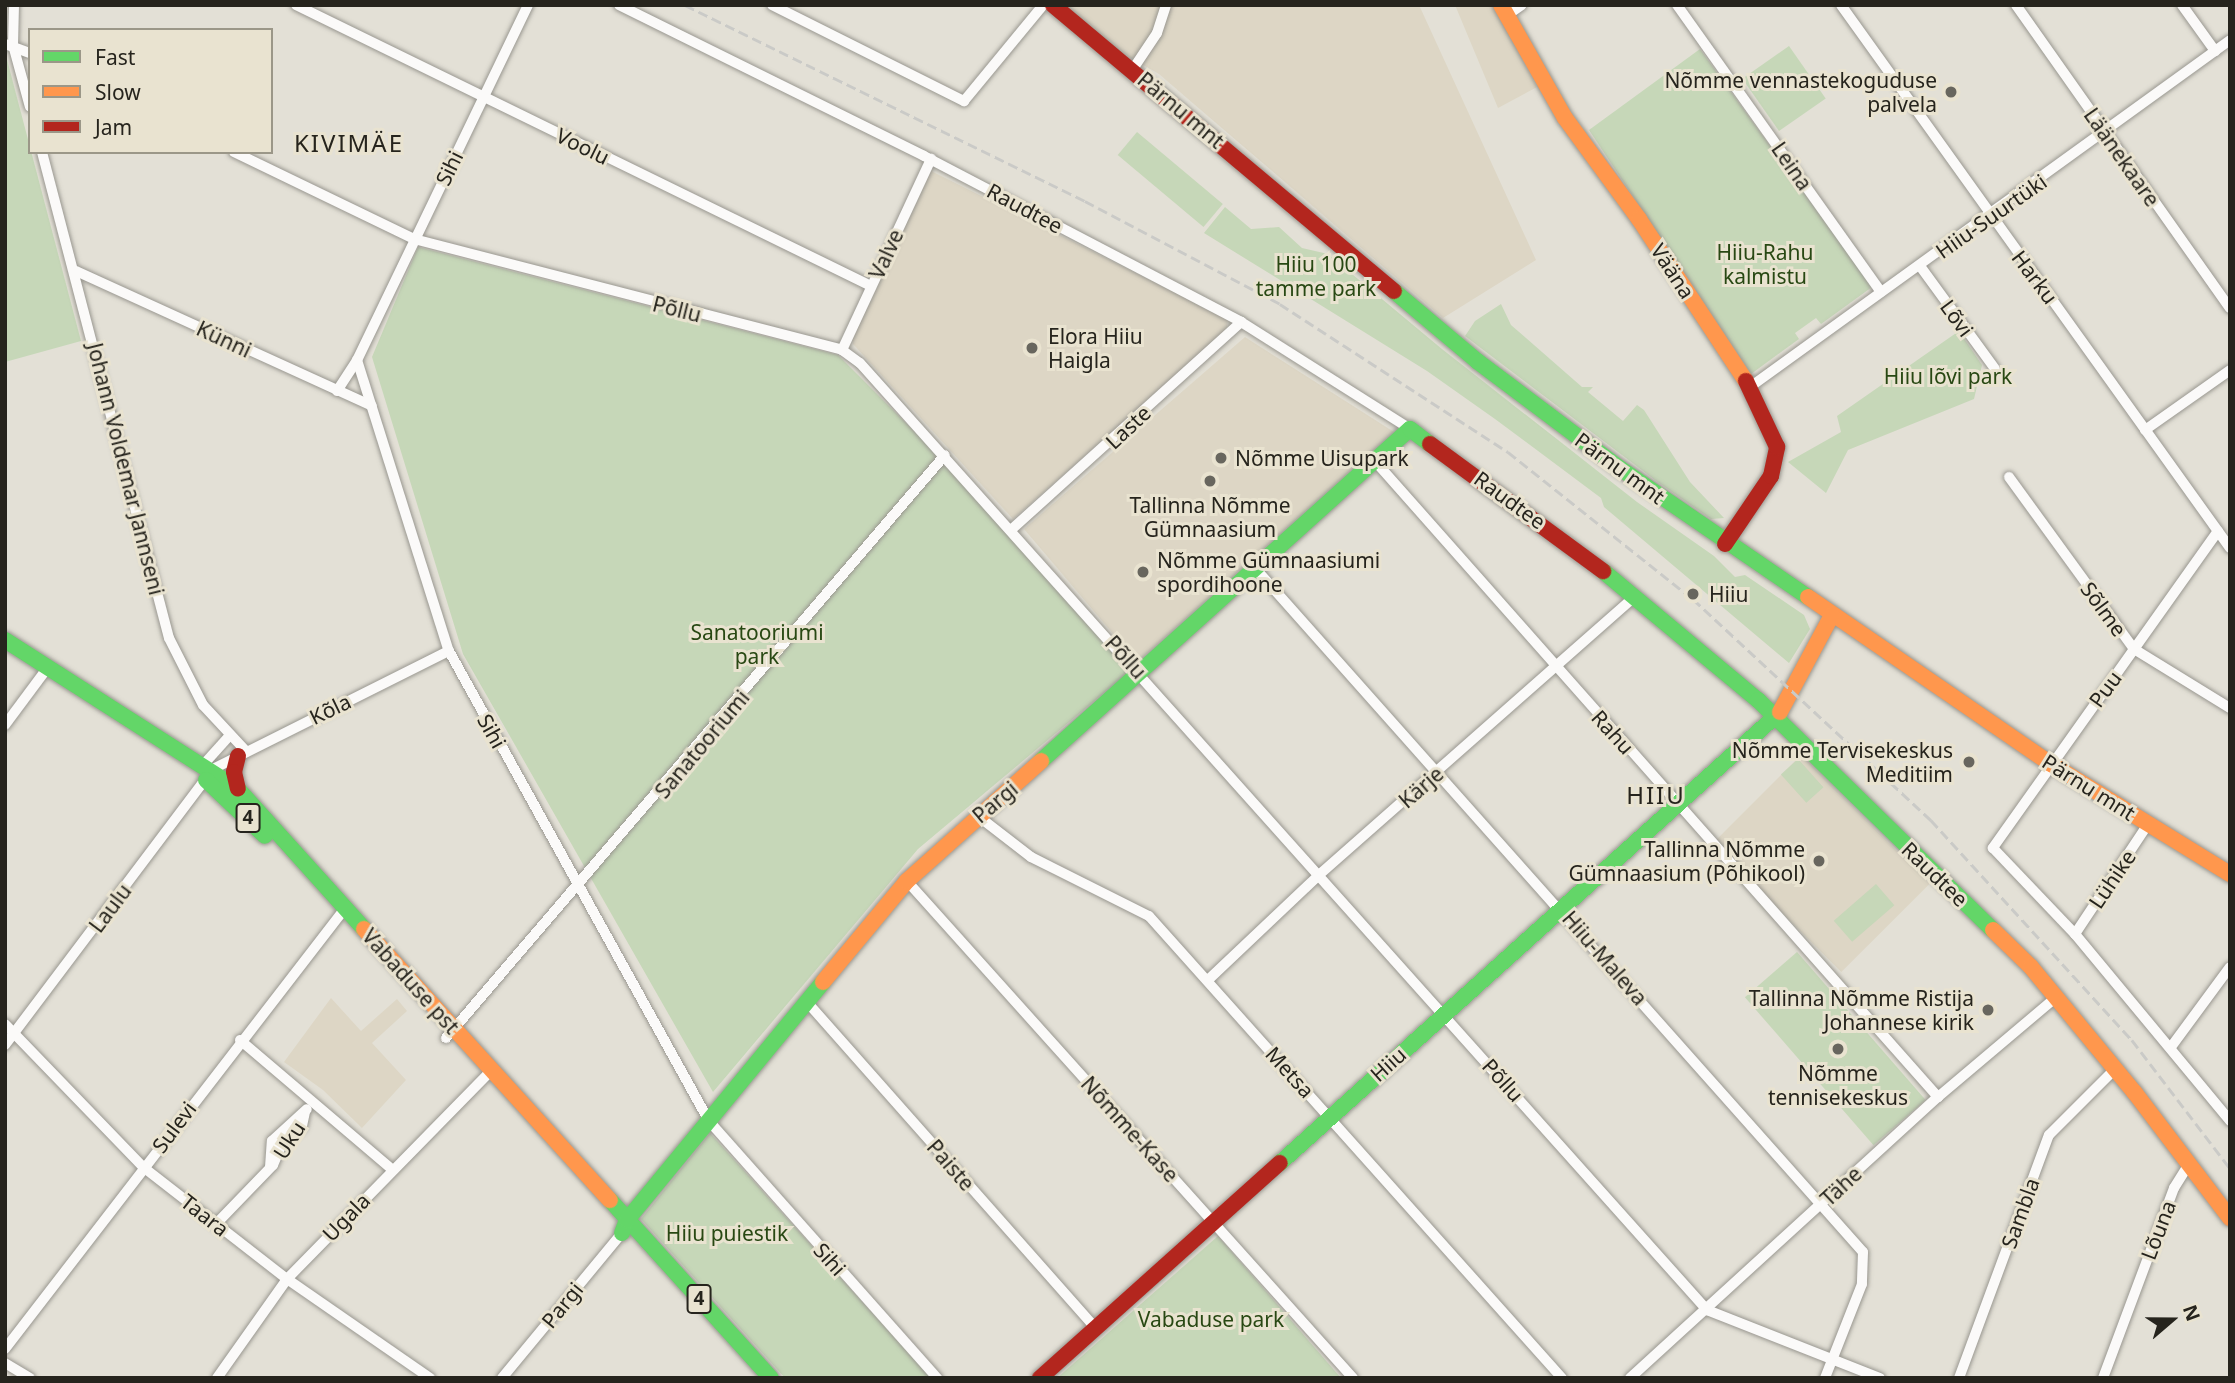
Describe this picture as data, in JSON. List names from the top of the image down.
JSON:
{
  "streets": {
    "main road": [
      "Pärnu mnt",
      "Raudtee",
      "Vääna",
      "Pargi",
      "4",
      "Vabaduse pst",
      "Hiiu"
    ],
    "street": [
      "Voolu",
      "Läänekaare",
      "Leina",
      "Sihi",
      "Hiiu-Suurtüki",
      "Valve",
      "Harku",
      "Põllu",
      "Lõvi",
      "Künni",
      "Laste",
      "Johann Voldemar Jannseni",
      "Sõlme",
      "Puu",
      "Kõla",
      "Rahu",
      "Sanatooriumi",
      "Kärje",
      "Lühike",
      "Laulu",
      "Hiiu-Maleva",
      "Metsa",
      "Sulevi",
      "Nõmme-Kase",
      "Uku",
      "Paiste",
      "Tähe",
      "Sambla",
      "Taara",
      "Ugala",
      "Lõuna"
    ]
  },
  "crossings": [
    ["Pärnu mnt", "Vääna"],
    ["Pärnu mnt", "Puu"],
    ["Pärnu mnt", "Lühike"],
    ["Pärnu mnt", "Hiiu"],
    ["Voolu", "Sihi"],
    ["Voolu", "Valve"],
    ["Läänekaare", "Hiiu-Suurtüki"],
    ["Leina", "Hiiu-Suurtüki"],
    ["Sihi", "Põllu"],
    ["Sihi", "Künni"],
    ["Sihi", "Kõla"],
    ["Sihi", "Sanatooriumi"],
    ["Sihi", "Pargi"],
    ["Raudtee", "Valve"],
    ["Raudtee", "Laste"],
    ["Raudtee", "Kärje"],
    ["Raudtee", "Pargi"],
    ["Raudtee", "Hiiu"],
    ["Raudtee", "Tähe"],
    ["Raudtee", "Sambla"],
    ["Raudtee", "Lõuna"],
    ["Hiiu-Suurtüki", "Vääna"],
    ["Hiiu-Suurtüki", "Harku"],
    ["Hiiu-Suurtüki", "Lõvi"],
    ["Valve", "Põllu"],
    ["Harku", "Puu"],
    ["Põllu", "Laste"],
    ["Põllu", "Sanatooriumi"],
    ["Põllu", "Kärje"],
    ["Põllu", "Pargi"],
    ["Põllu", "Hiiu-Maleva"],
    ["Põllu", "Hiiu"],
    ["Põllu", "Tähe"],
    ["Künni", "Johann Voldemar Jannseni"],
    ["Johann Voldemar Jannseni", "Kõla"],
    ["Sõlme", "Puu"],
    ["Puu", "Lühike"],
    ["Kõla", "Laulu"],
    ["Kõla", "Vabaduse pst"],
    ["Rahu", "Kärje"],
    ["Rahu", "Pargi"],
    ["Rahu", "Hiiu"],
    ["Rahu", "Tähe"],
    ["Sanatooriumi", "Vabaduse pst"],
    ["Kärje", "Hiiu-Maleva"],
    ["Kärje", "Metsa"],
    ["Pargi", "Hiiu-Maleva"],
    ["Pargi", "Vabaduse pst"],
    ["Pargi", "Metsa"],
    ["Pargi", "Nõmme-Kase"],
    ["Pargi", "Paiste"],
    ["Laulu", "Vabaduse pst"],
    ["Laulu", "Taara"],
    ["Hiiu-Maleva", "Hiiu"],
    ["Hiiu-Maleva", "Tähe"],
    ["Vabaduse pst", "Sulevi"],
    ["Vabaduse pst", "Ugala"],
    ["Hiiu", "Metsa"],
    ["Hiiu", "Nõmme-Kase"],
    ["Hiiu", "Paiste"],
    ["Sulevi", "Taara"],
    ["Uku", "Taara"],
    ["Taara", "Ugala"]
  ],
  "districts": ["KIVIMÄE", "HIIU"],
  "parks": [
    "Hiiu-Rahu kalmistu",
    "Hiiu 100 tamme park",
    "Hiiu lõvi park",
    "Sanatooriumi park",
    "Hiiu puiestik",
    "Vabaduse park"
  ],
  "places": [
    "Nõmme vennastekoguduse palvela",
    "Elora Hiiu Haigla",
    "Nõmme Uisupark",
    "Tallinna Nõmme Gümnaasium",
    "Nõmme Gümnaasiumi spordihoone",
    "Hiiu",
    "Nõmme Tervisekeskus Meditiim",
    "Tallinna Nõmme Gümnaasium (Põhikool)",
    "Tallinna Nõmme Ristija Johannese kirik",
    "Nõmme tennisekeskus"
  ],
  "legend": ["Fast", "Slow", "Jam"],
  "north": "right"
}
